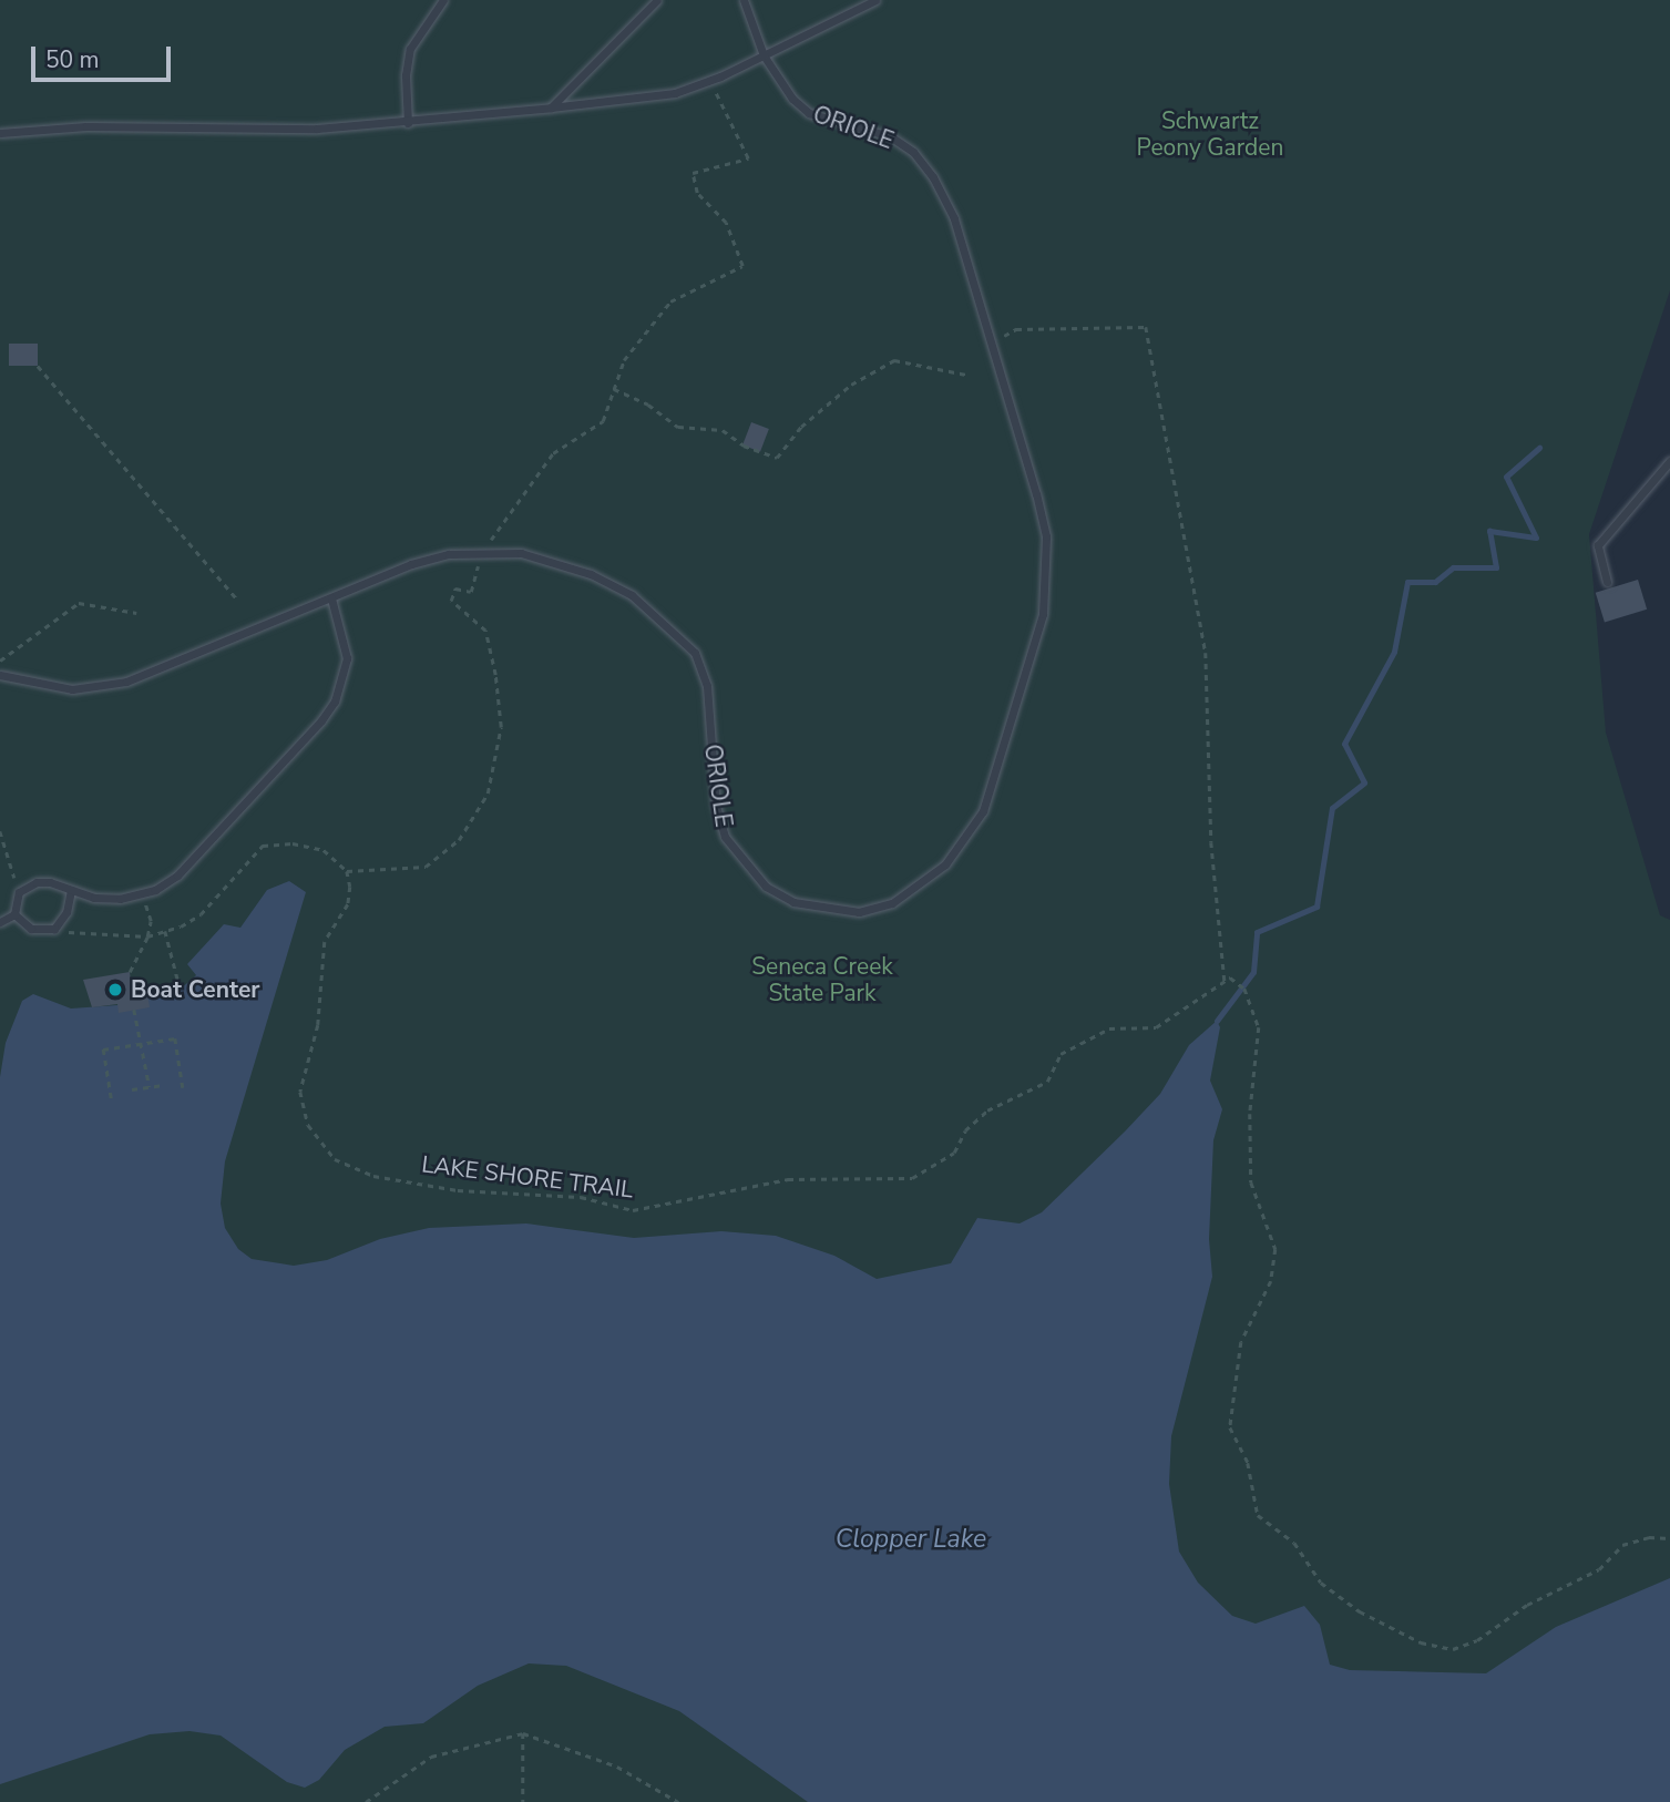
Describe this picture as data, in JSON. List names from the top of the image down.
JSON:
{
  "streets": {
    "lane": ["ORIOLE"],
    "path": ["LAKE SHORE TRAIL"]
  },
  "water": ["Clopper Lake"],
  "parks": ["Schwartz Peony Garden", "Seneca Creek State Park"],
  "places": ["Boat Center"],
  "scale_bar": "50 m"
}
